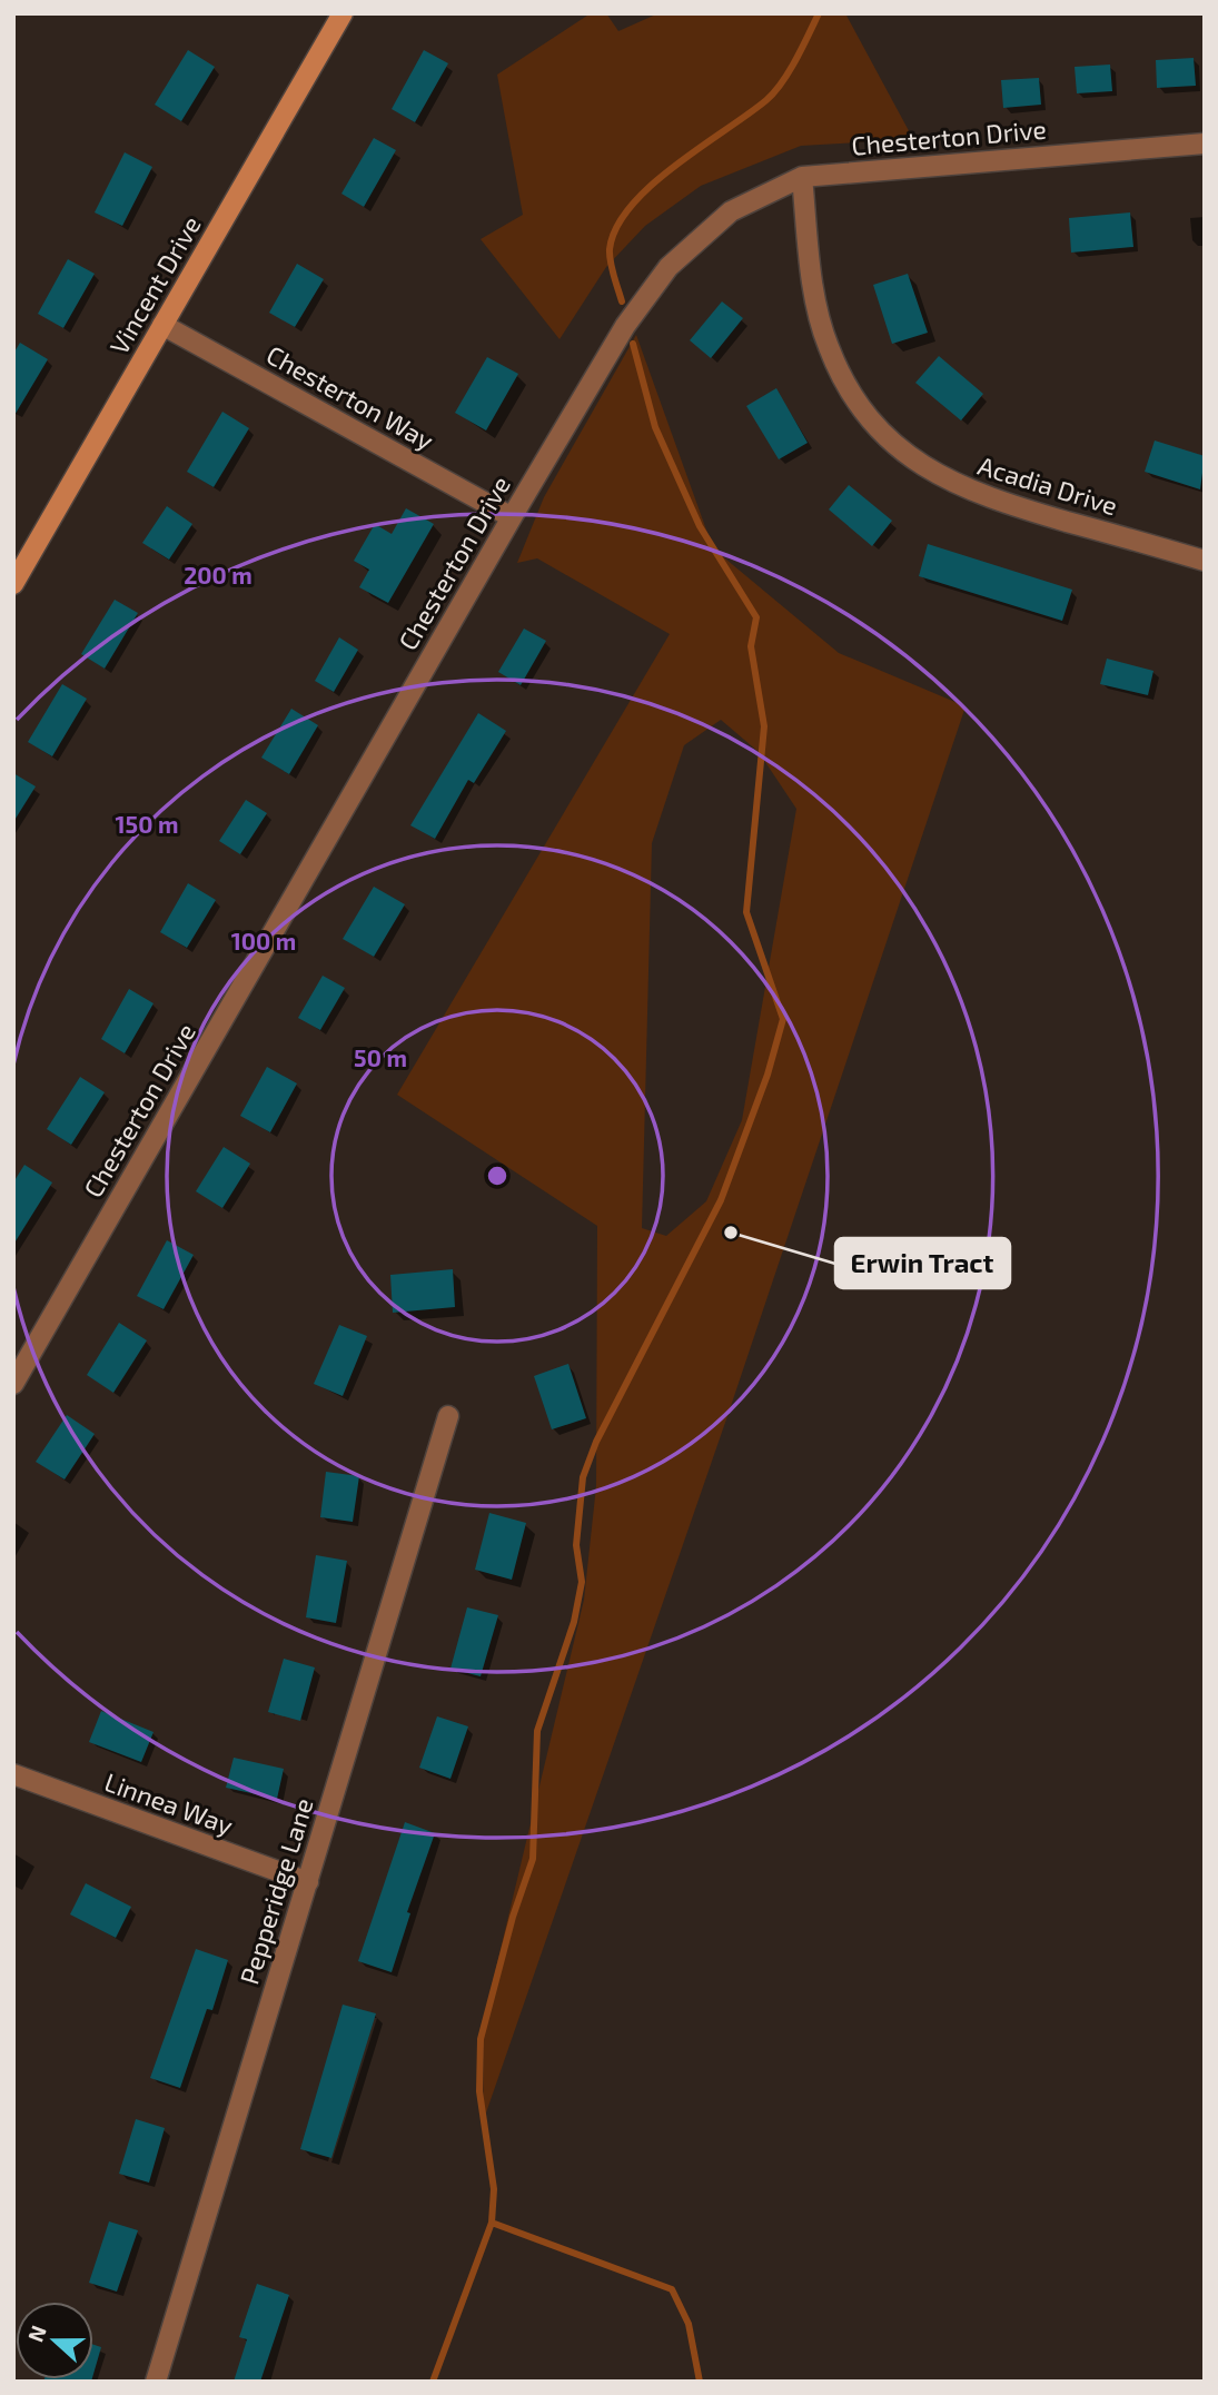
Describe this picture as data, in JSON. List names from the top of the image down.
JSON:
{
  "streets": {
    "street": [
      "Chesterton Drive",
      "Vincent Drive",
      "Chesterton Way",
      "Acadia Drive",
      "Linnea Way",
      "Pepperidge Lane"
    ]
  },
  "crossings": [
    ["Chesterton Drive", "Chesterton Way"],
    ["Chesterton Drive", "Acadia Drive"],
    ["Vincent Drive", "Chesterton Way"],
    ["Linnea Way", "Pepperidge Lane"]
  ],
  "places": ["Erwin Tract"],
  "north": "left",
  "rings": [
    "200 m",
    "150 m",
    "100 m",
    "50 m"
  ]
}
